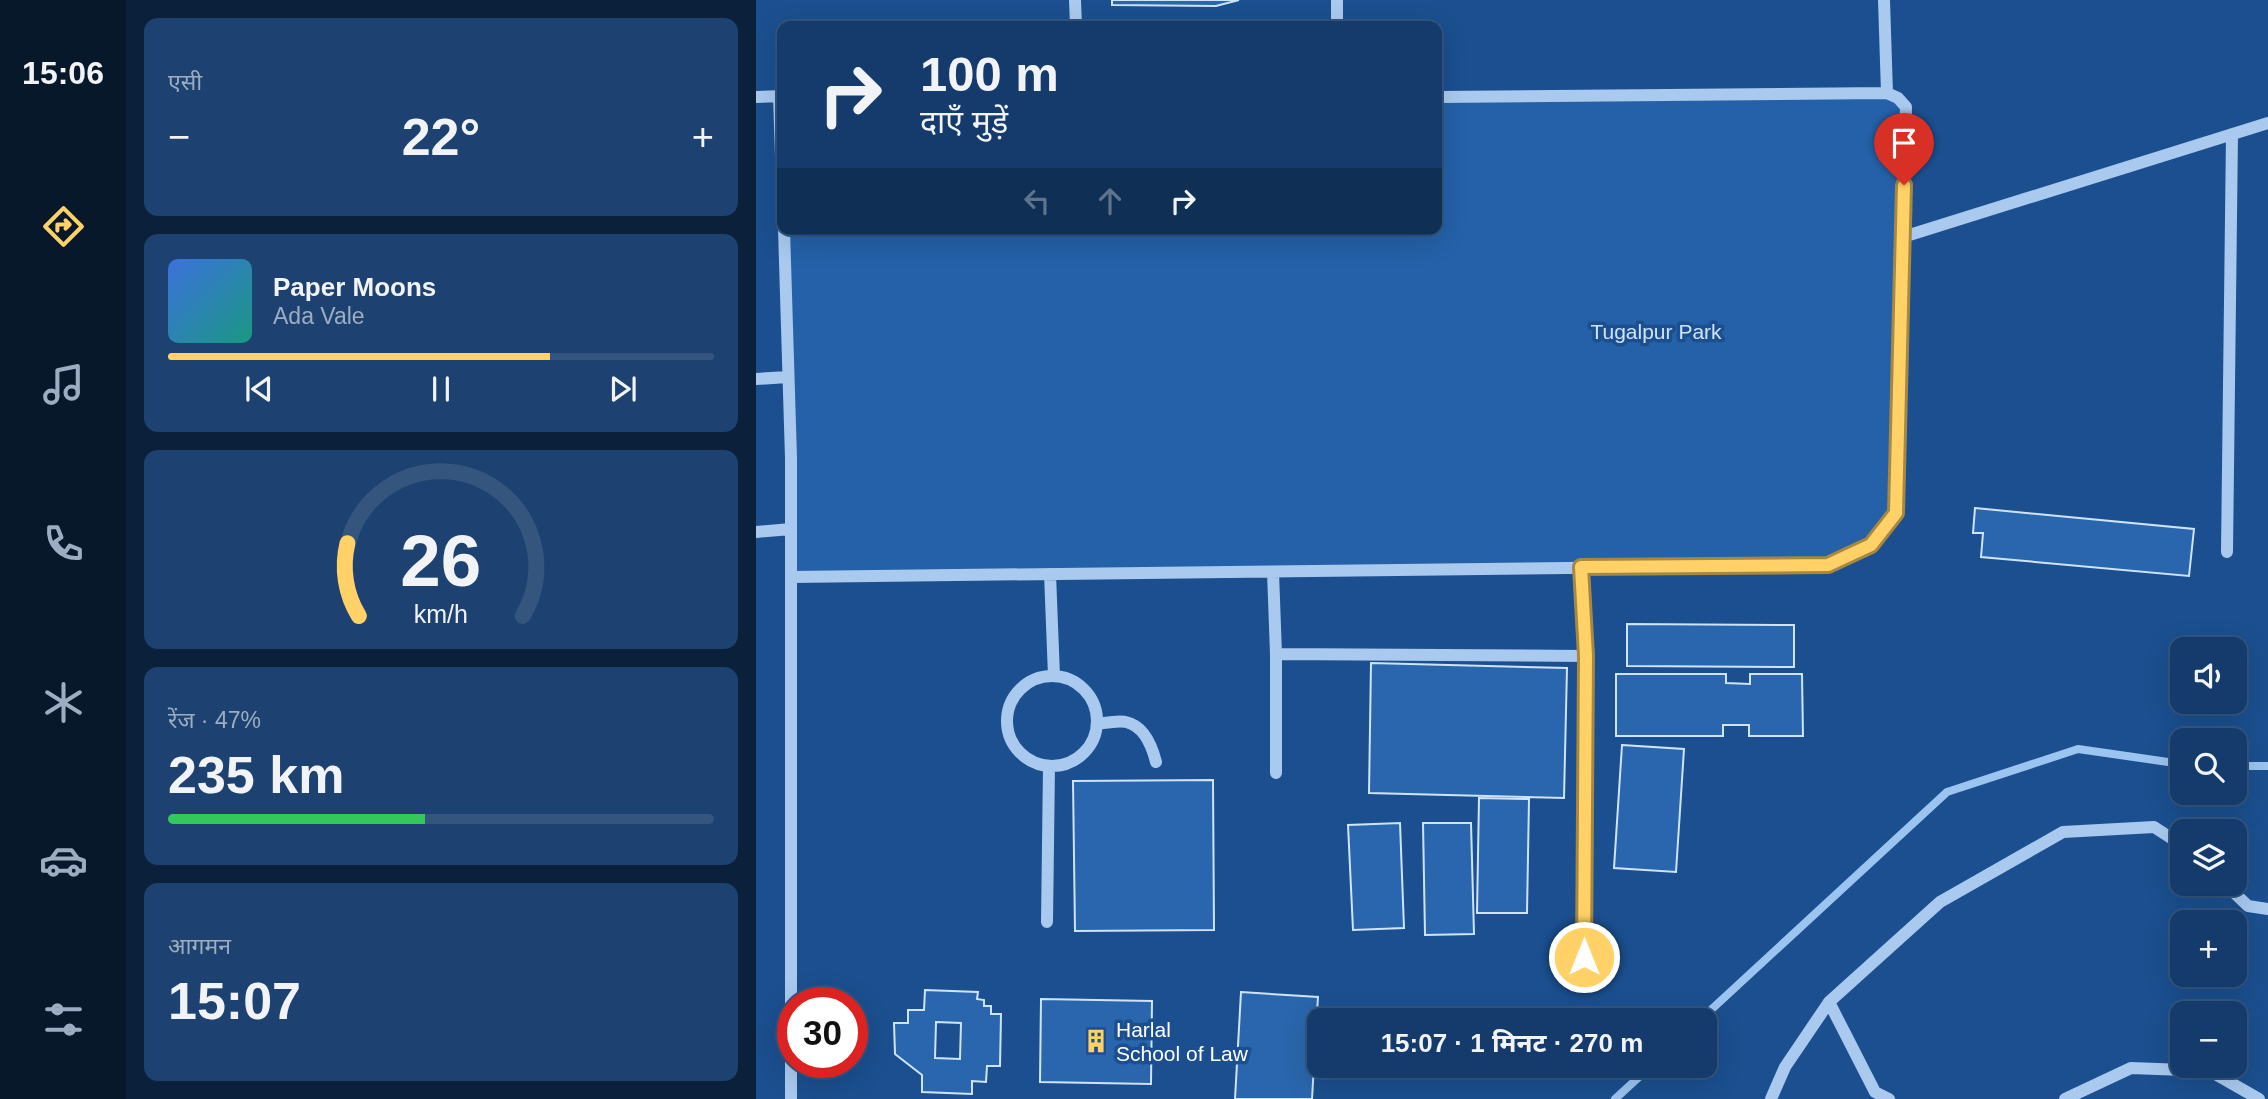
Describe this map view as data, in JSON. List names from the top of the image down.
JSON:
{
  "parks": ["Tugalpur Park"],
  "places": {
    "building": ["Harlal School of Law"]
  },
  "page": {
    "tabs": "15:06",
    "tile": [
      "एसी",
      ["रेंज · 47%", "235 km"],
      ["आगमन", "15:07"]
    ],
    "turn": ["100 m", "दाएँ मुड़ें"],
    "heat": ["−", "22°", "+"],
    "song": ["Paper Moons", "Ada Vale"],
    "map_buttons": ["+", "−"],
    "limit": "30",
    "trip": "15:07 · 1 मिनट · 270 m",
    "gauge": ["26", "km/h"]
  }
}
